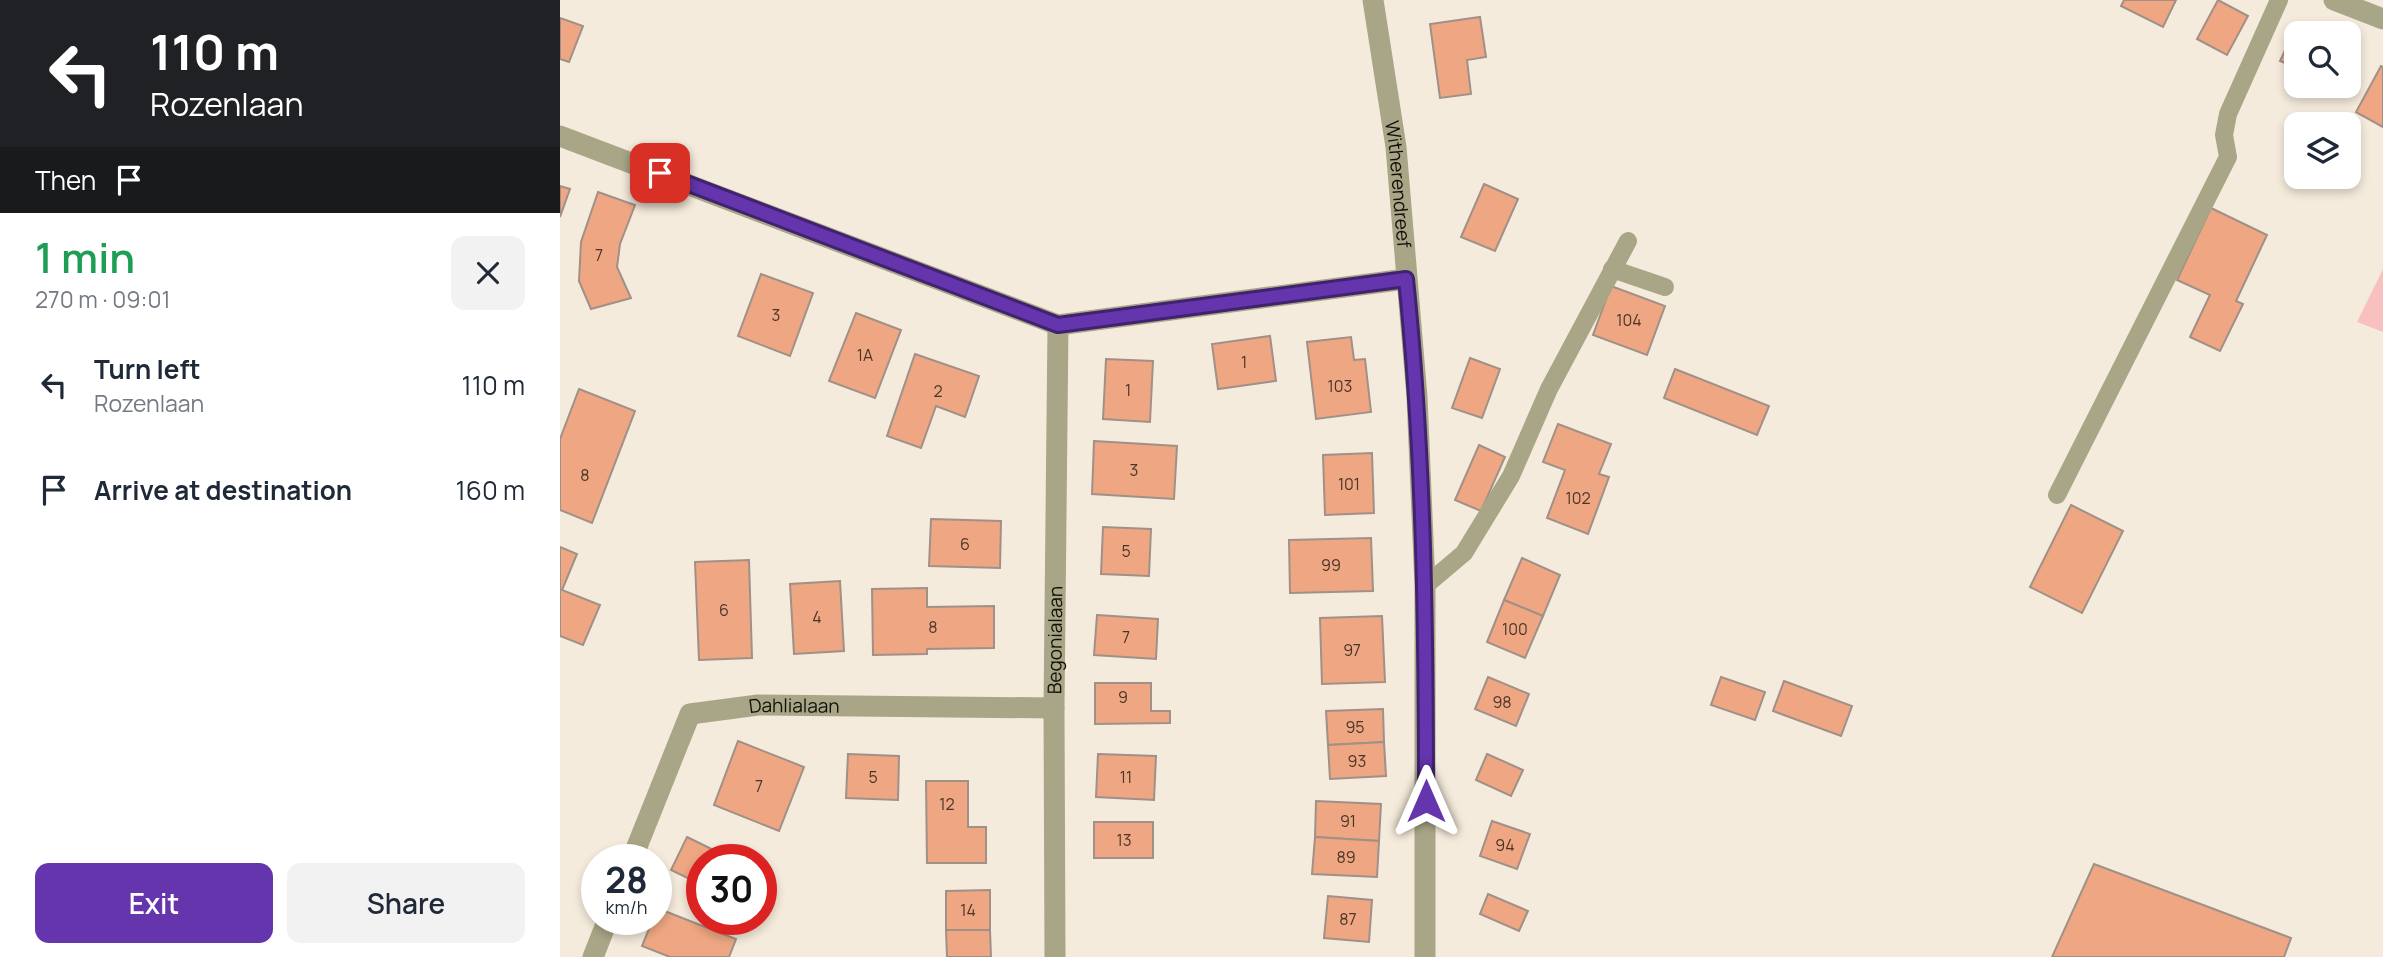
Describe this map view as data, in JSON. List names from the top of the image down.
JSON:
{
  "streets": {
    "street": ["Witherendreef", "Begonialaan", "Dahlialaan"]
  },
  "crossings": [
    ["Begonialaan", "Dahlialaan"]
  ],
  "house_numbers": [
    "7",
    "3",
    "104",
    "1A",
    "1",
    "103",
    "1",
    "2",
    "3",
    "8",
    "101",
    "102",
    "6",
    "5",
    "99",
    "6",
    "4",
    "8",
    "100",
    "7",
    "97",
    "9",
    "98",
    "95",
    "93",
    "5",
    "11",
    "7",
    "12",
    "91",
    "13",
    "94",
    "89",
    "14",
    "87"
  ],
  "page": {
    "turn": ["110 m", "Rozenlaan"],
    "then": "Then",
    "heading": ["1 min", "270 m · 09:01"],
    "list": [
      {
        "name": "Turn left",
        "note": "Rozenlaan",
        "value": "110 m"
      },
      {
        "name": "Arrive at destination",
        "value": "160 m"
      }
    ],
    "speed": "28 km/h",
    "limit": "30",
    "buttons": ["Exit", "Share"]
  }
}
